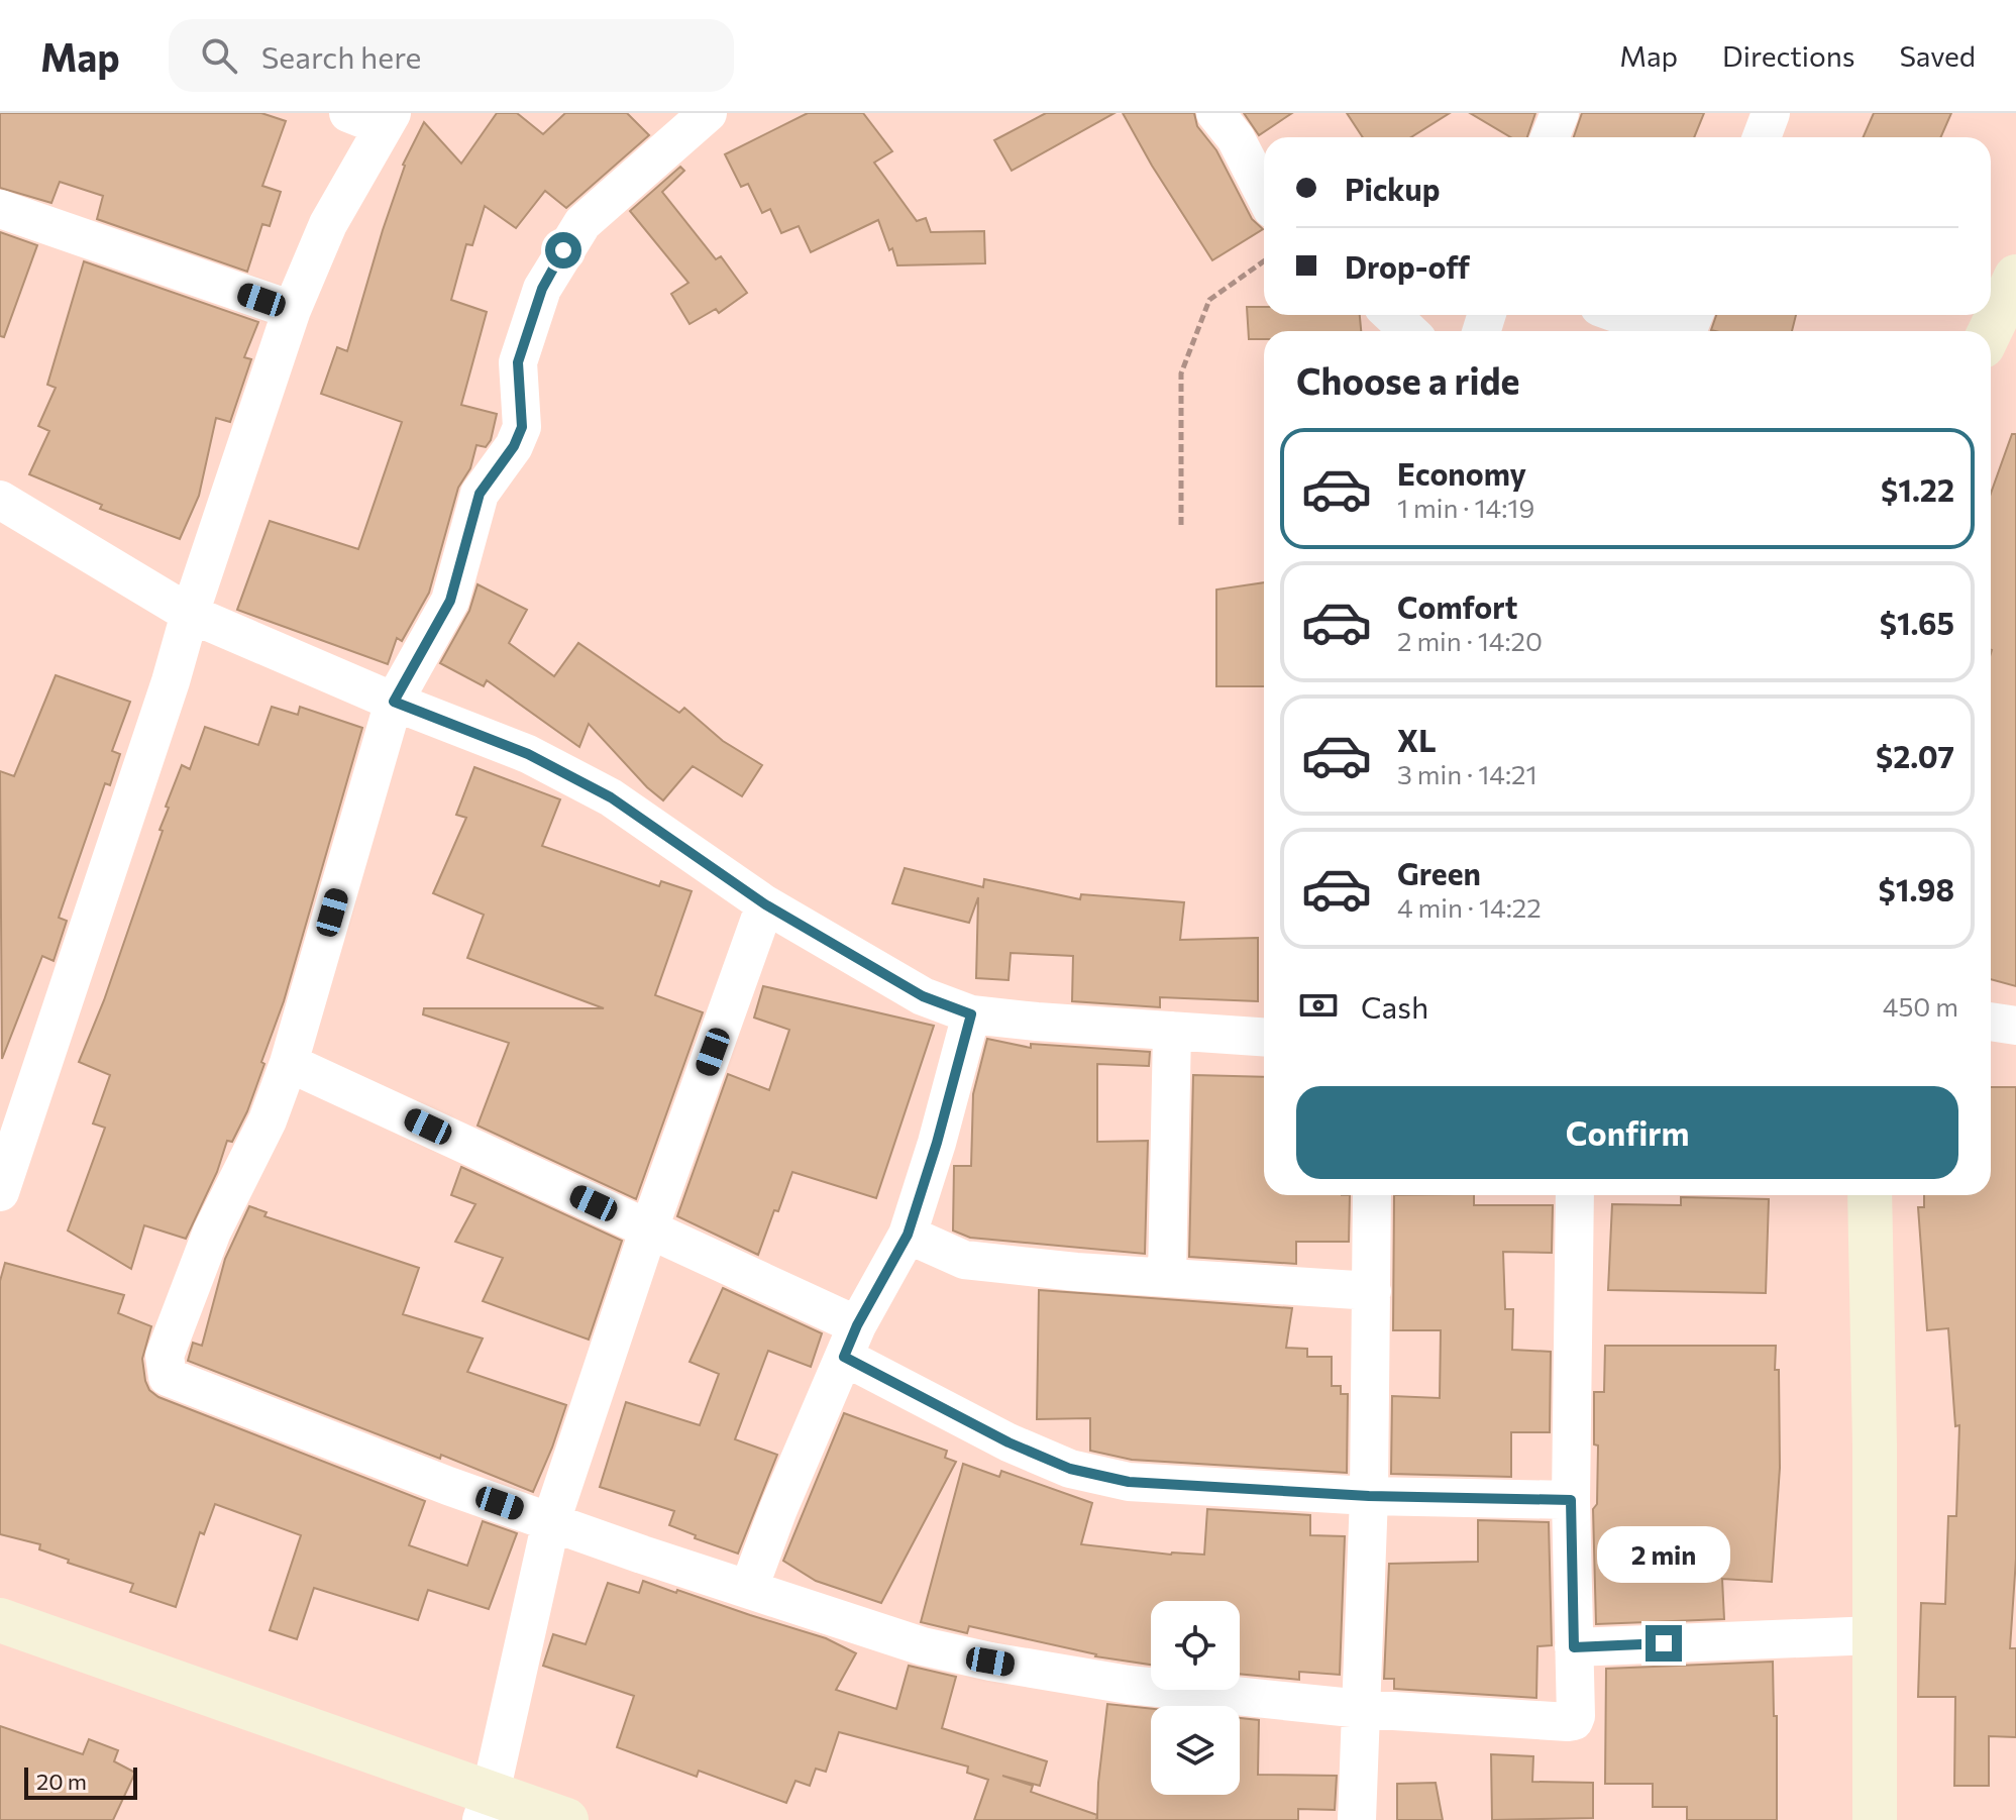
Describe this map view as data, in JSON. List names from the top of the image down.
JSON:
{
  "scale_bar": "20 m",
  "page": {
    "header": "Map",
    "search": "Search here",
    "nav": ["Map", "Directions", "Saved"],
    "banner": ["Pickup", "Drop-off"],
    "heading": "Choose a ride",
    "list": [
      {
        "name": "Economy",
        "note": "1 min · 14:19",
        "value": "$1.22"
      },
      {
        "name": "Comfort",
        "note": "2 min · 14:20",
        "value": "$1.65"
      },
      {
        "name": "XL",
        "note": "3 min · 14:21",
        "value": "$2.07"
      },
      {
        "name": "Green",
        "note": "4 min · 14:22",
        "value": "$1.98"
      }
    ],
    "pay": ["Cash", "450 m"],
    "buttons": "Confirm",
    "bubble": "2 min",
    "scale": "20 m"
  }
}
